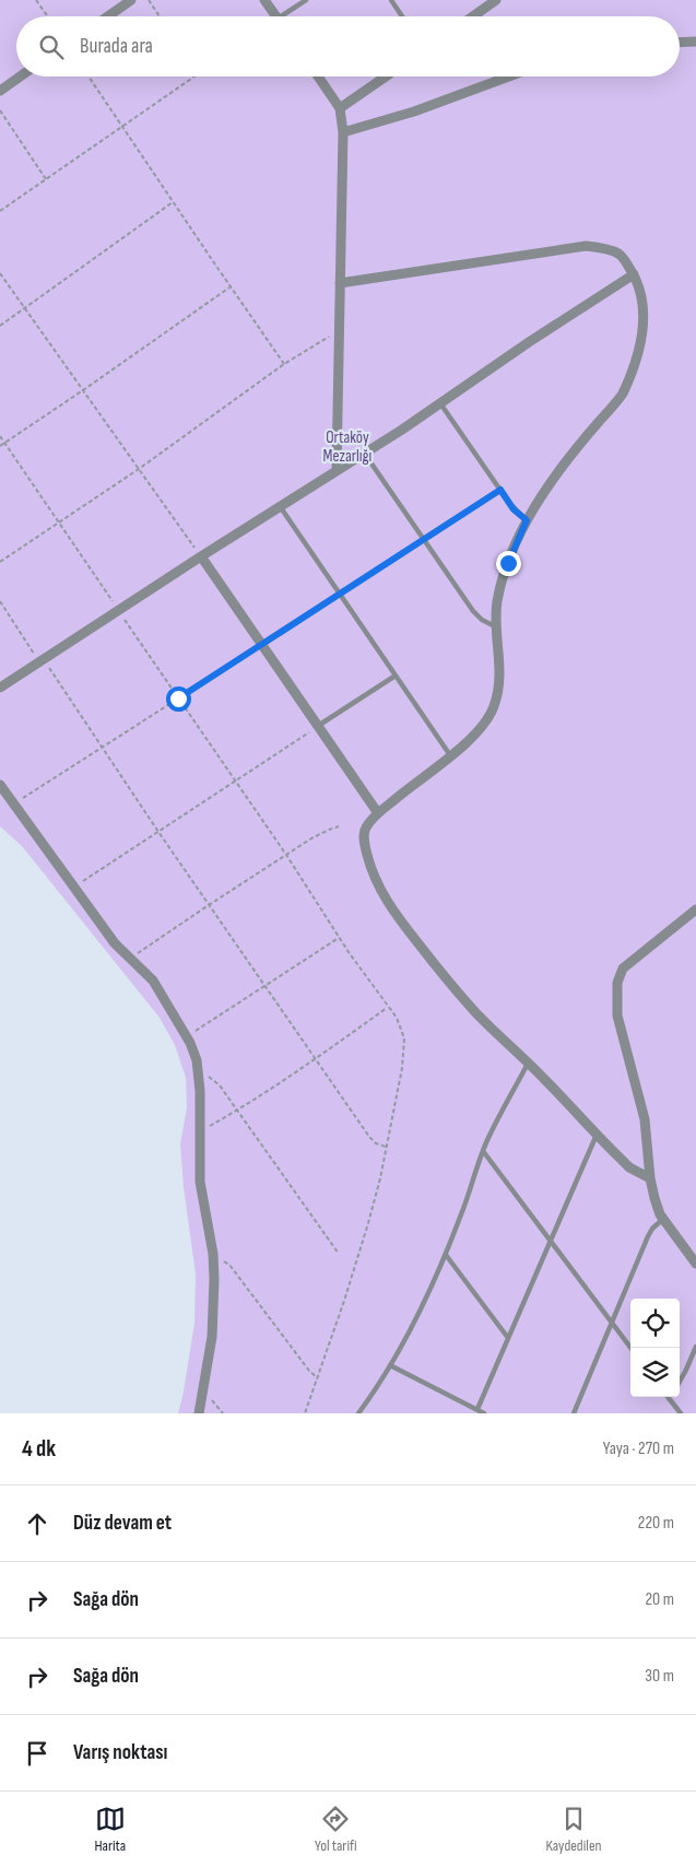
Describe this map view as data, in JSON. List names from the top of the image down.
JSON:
{
  "parks": ["Ortaköy Mezarlığı"],
  "page": {
    "search": "Burada ara",
    "heading": ["4 dk", "Yaya · 270 m"],
    "list": [
      ["Düz devam et", "220 m"],
      ["Sağa dön", "20 m"],
      ["Sağa dön", "30 m"],
      "Varış noktası"
    ],
    "nav": ["Harita", "Yol tarifi", "Kaydedilen"]
  }
}
